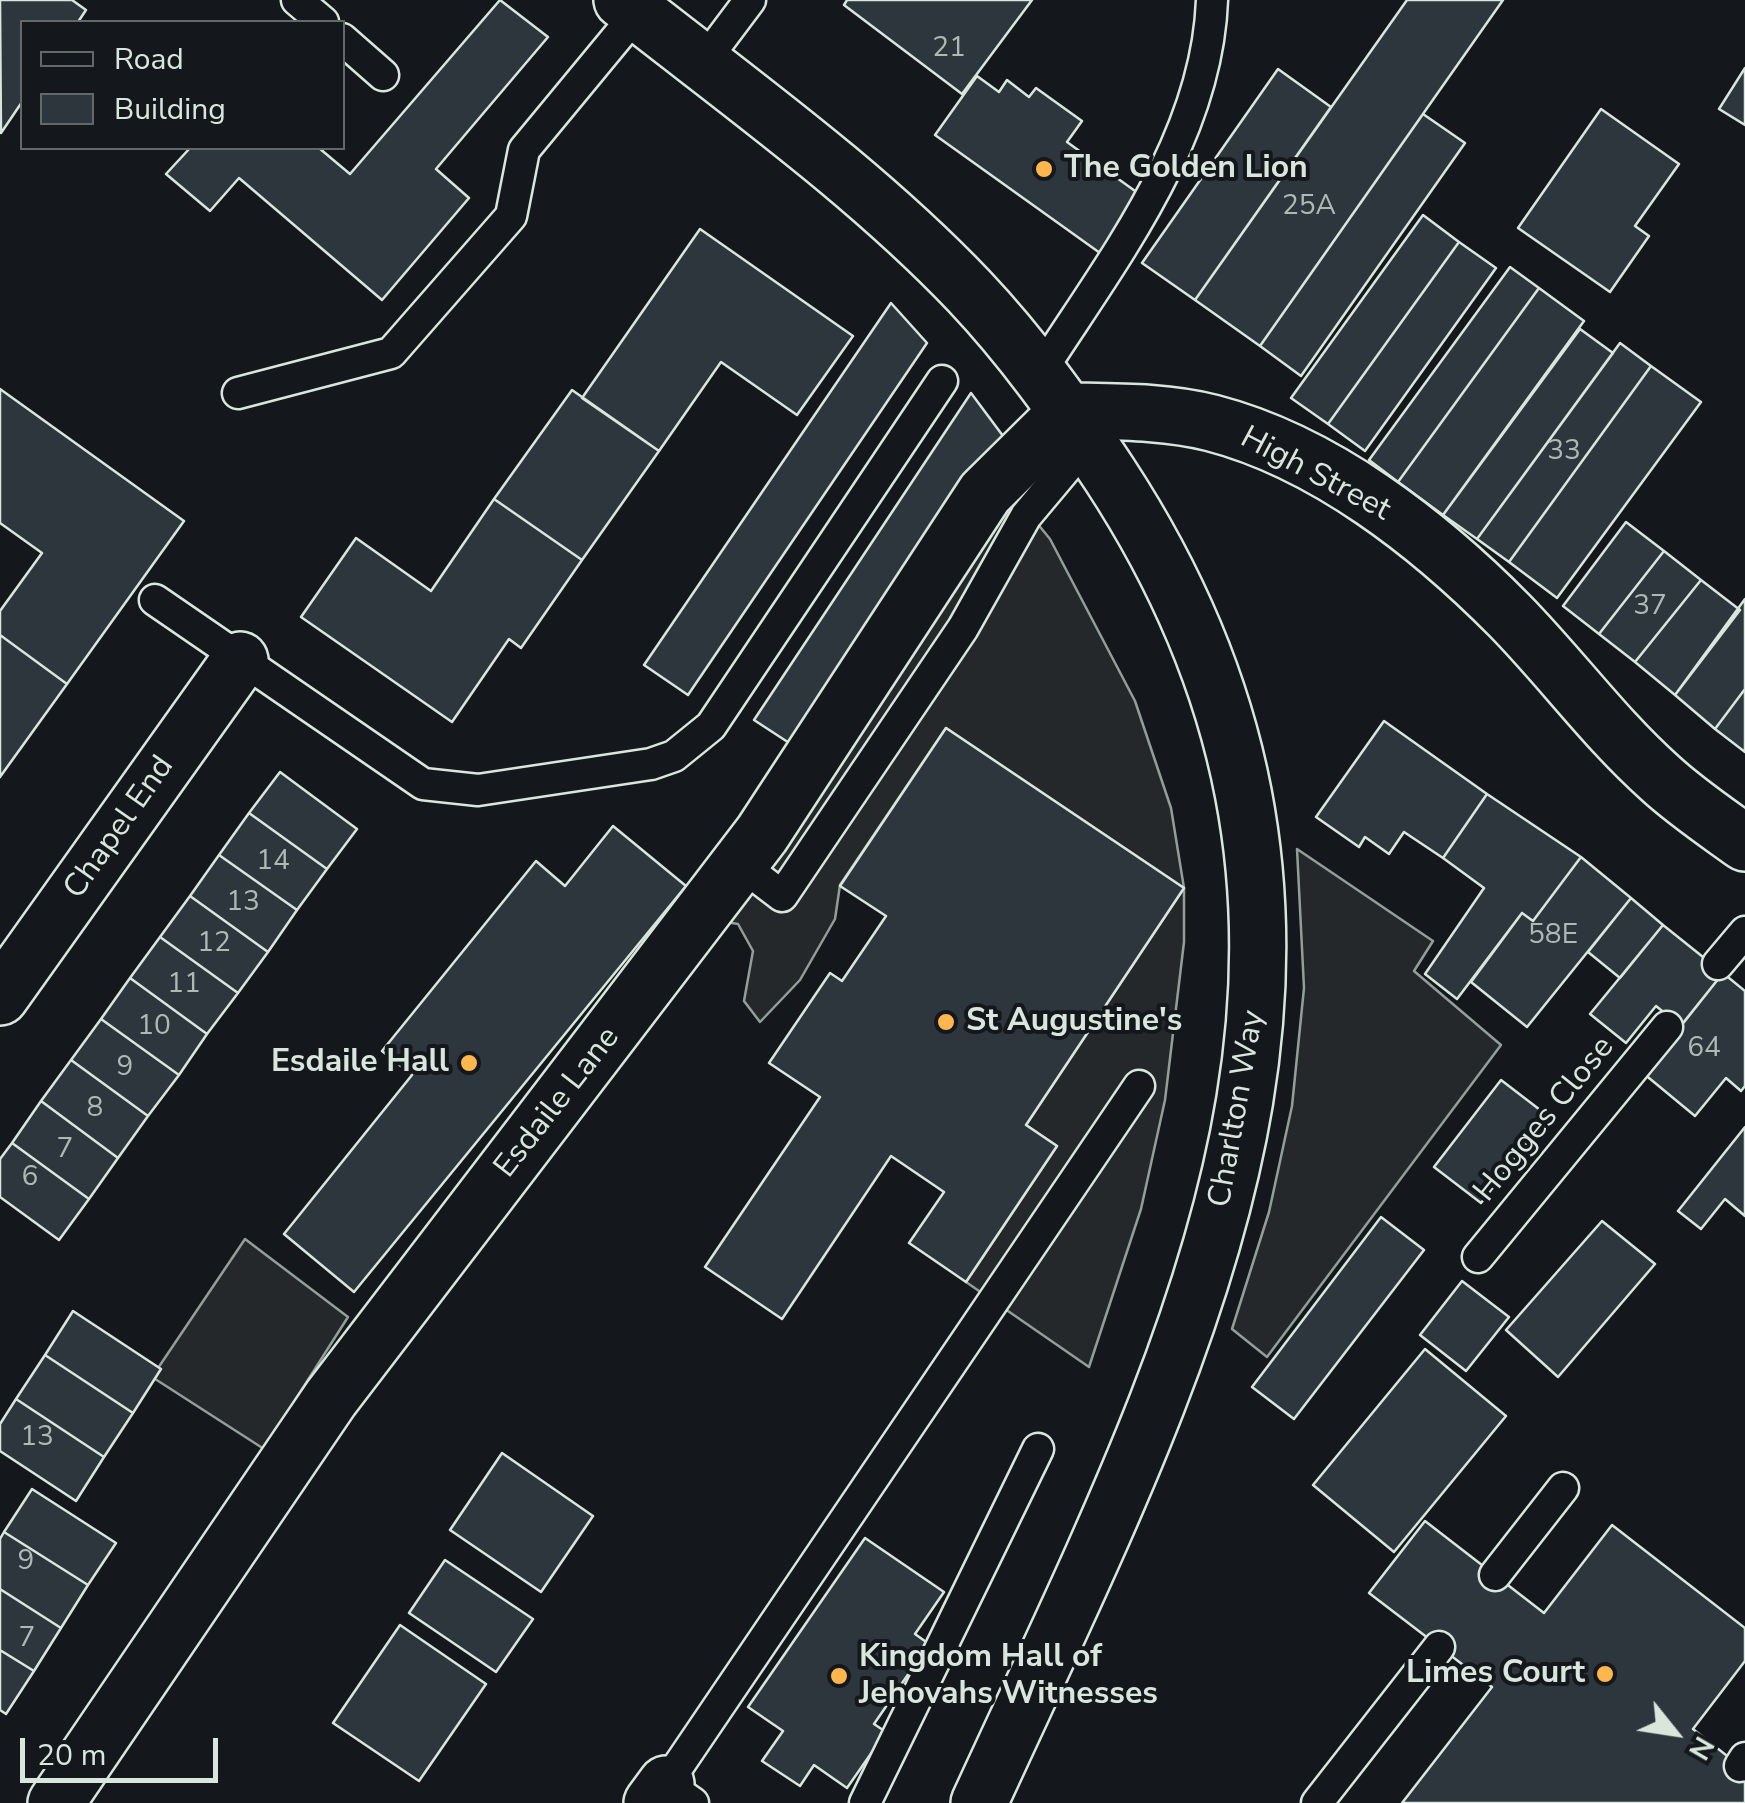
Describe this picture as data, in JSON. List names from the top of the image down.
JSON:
{
  "streets": {
    "street": [
      "High Street",
      "Chapel End",
      "Esdaile Lane",
      "Charlton Way"
    ],
    "lane": ["Hogges Close"]
  },
  "crossings": [
    ["High Street", "Esdaile Lane"],
    ["High Street", "Charlton Way"],
    ["Esdaile Lane", "Charlton Way"]
  ],
  "places": [
    "The Golden Lion",
    "St Augustine's",
    "Esdaile Hall",
    "Limes Court",
    "Kingdom Hall of Jehovahs Witnesses"
  ],
  "house_numbers": [
    "21",
    "25A",
    "33",
    "37",
    "14",
    "13",
    "58E",
    "12",
    "11",
    "10",
    "64",
    "9",
    "8",
    "7",
    "6",
    "13",
    "9",
    "7"
  ],
  "legend": ["Road", "Building"],
  "scale_bar": "20 m",
  "north": "bottom right"
}
